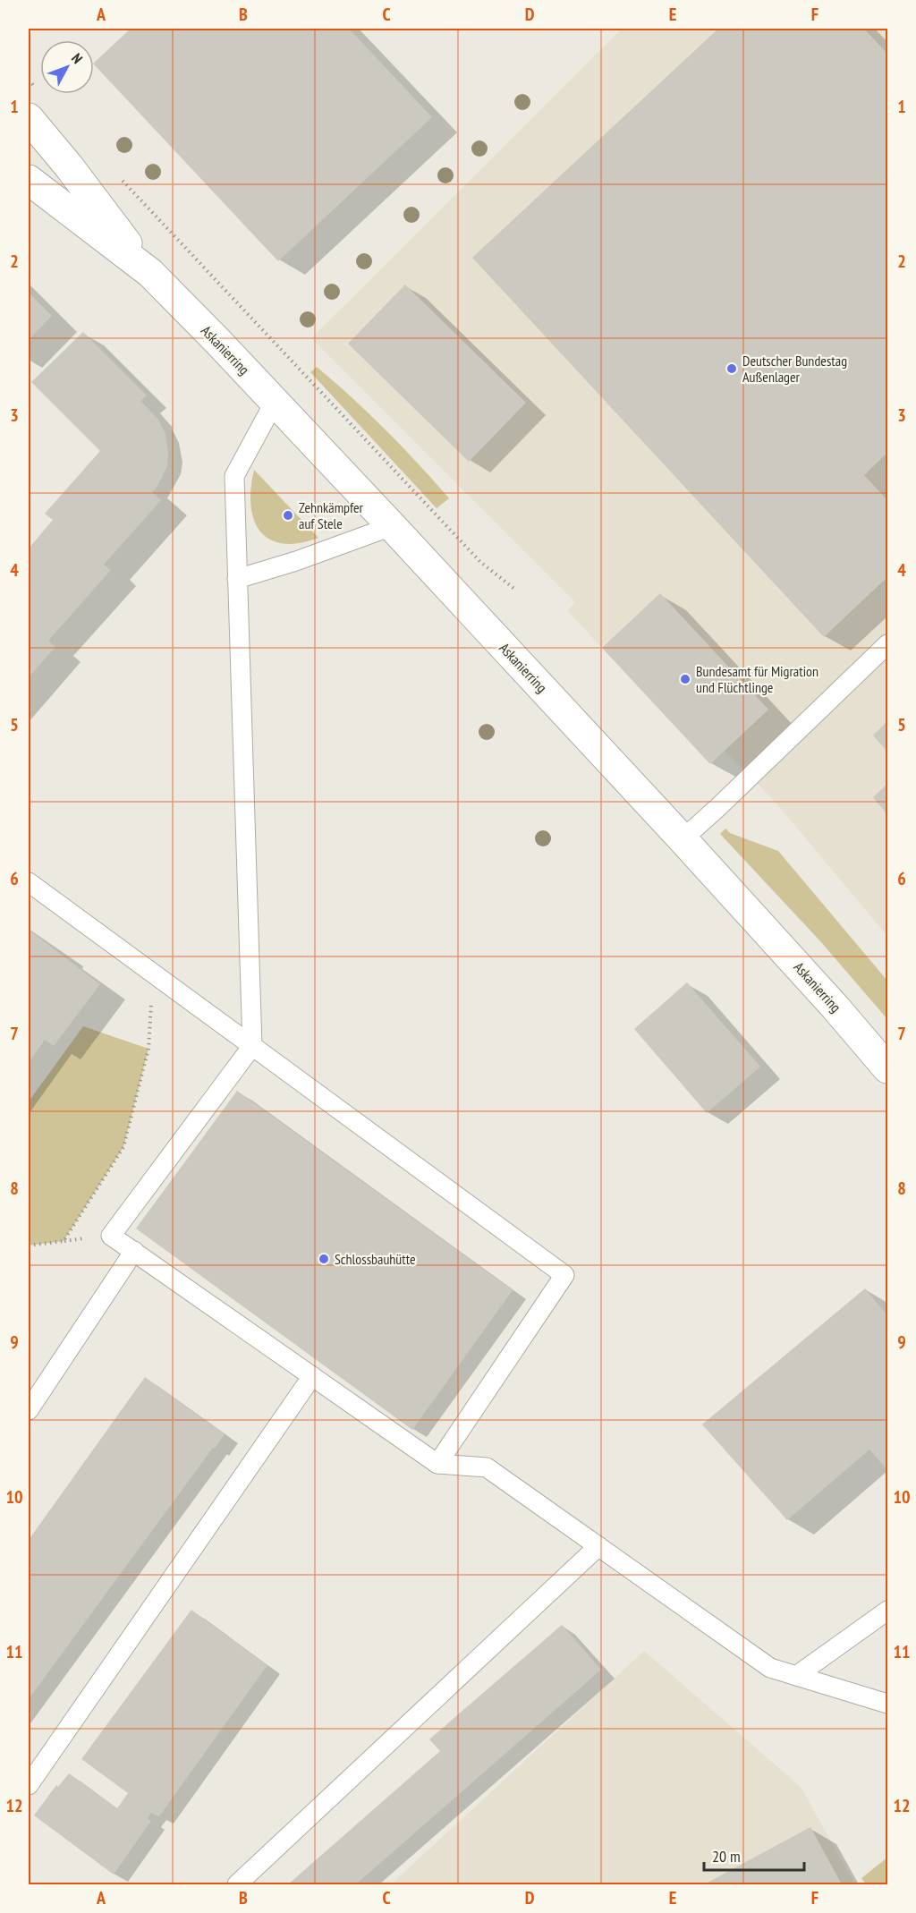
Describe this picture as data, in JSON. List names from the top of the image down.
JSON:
{
  "streets": {
    "street": ["Askanierring"]
  },
  "places": [
    "Deutscher Bundestag Außenlager",
    "Zehnkämpfer auf Stele",
    "Bundesamt für Migration und Flüchtlinge",
    "Schlossbauhütte"
  ],
  "scale_bar": "20 m",
  "north": "top right",
  "grid": {
    "columns": [
      "A",
      "B",
      "C",
      "D",
      "E",
      "F"
    ],
    "rows": [
      "1",
      "2",
      "3",
      "4",
      "5",
      "6",
      "7",
      "8",
      "9",
      "10",
      "11",
      "12"
    ]
  }
}
